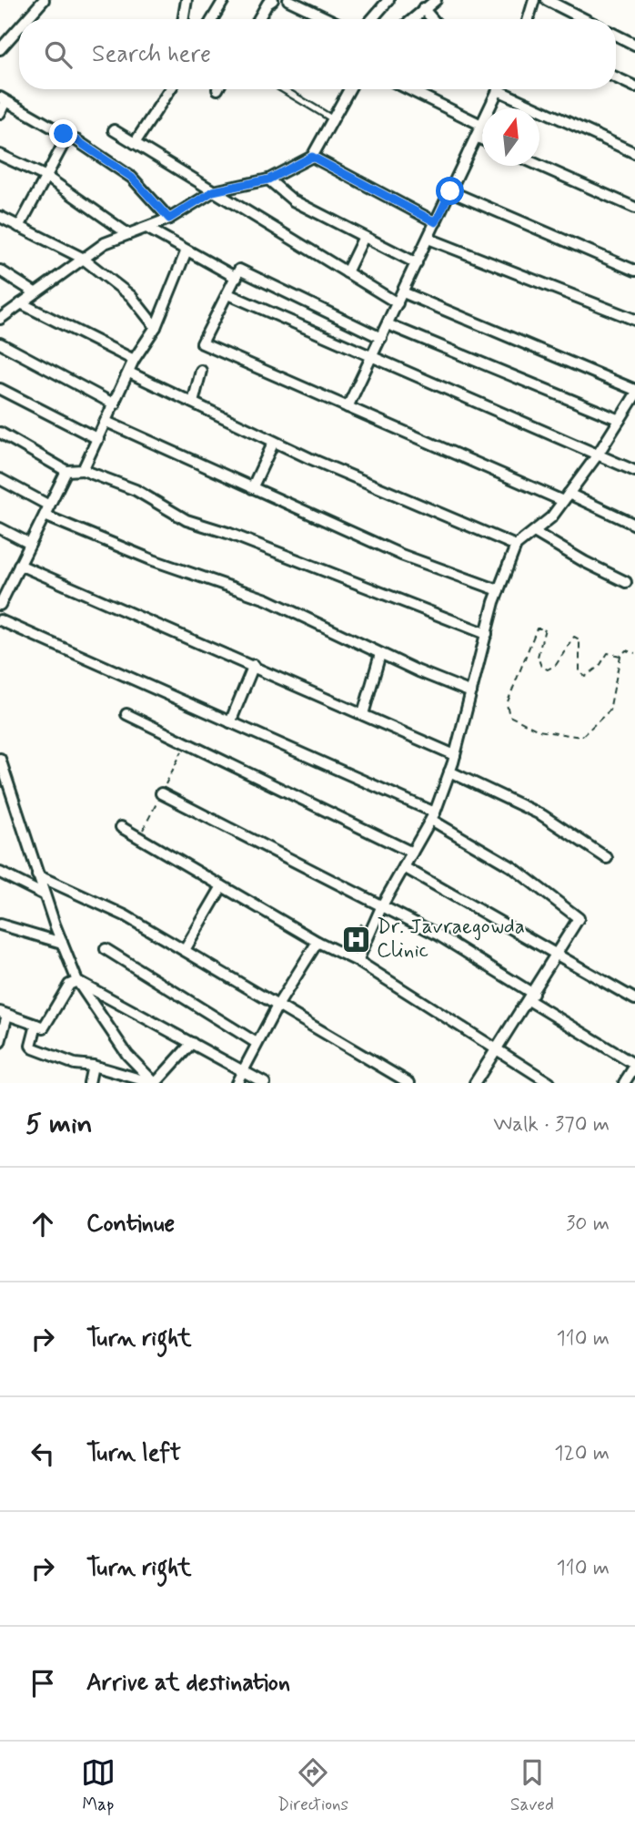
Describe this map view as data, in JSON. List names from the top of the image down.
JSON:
{
  "places": {
    "hospital": ["Dr. Javraegowda Clinic"]
  },
  "north": "top",
  "page": {
    "search": "Search here",
    "heading": ["5 min", "Walk · 370 m"],
    "list": [
      ["Continue", "30 m"],
      ["Turn right", "110 m"],
      ["Turn left", "120 m"],
      ["Turn right", "110 m"],
      "Arrive at destination"
    ],
    "nav": ["Map", "Directions", "Saved"]
  }
}
